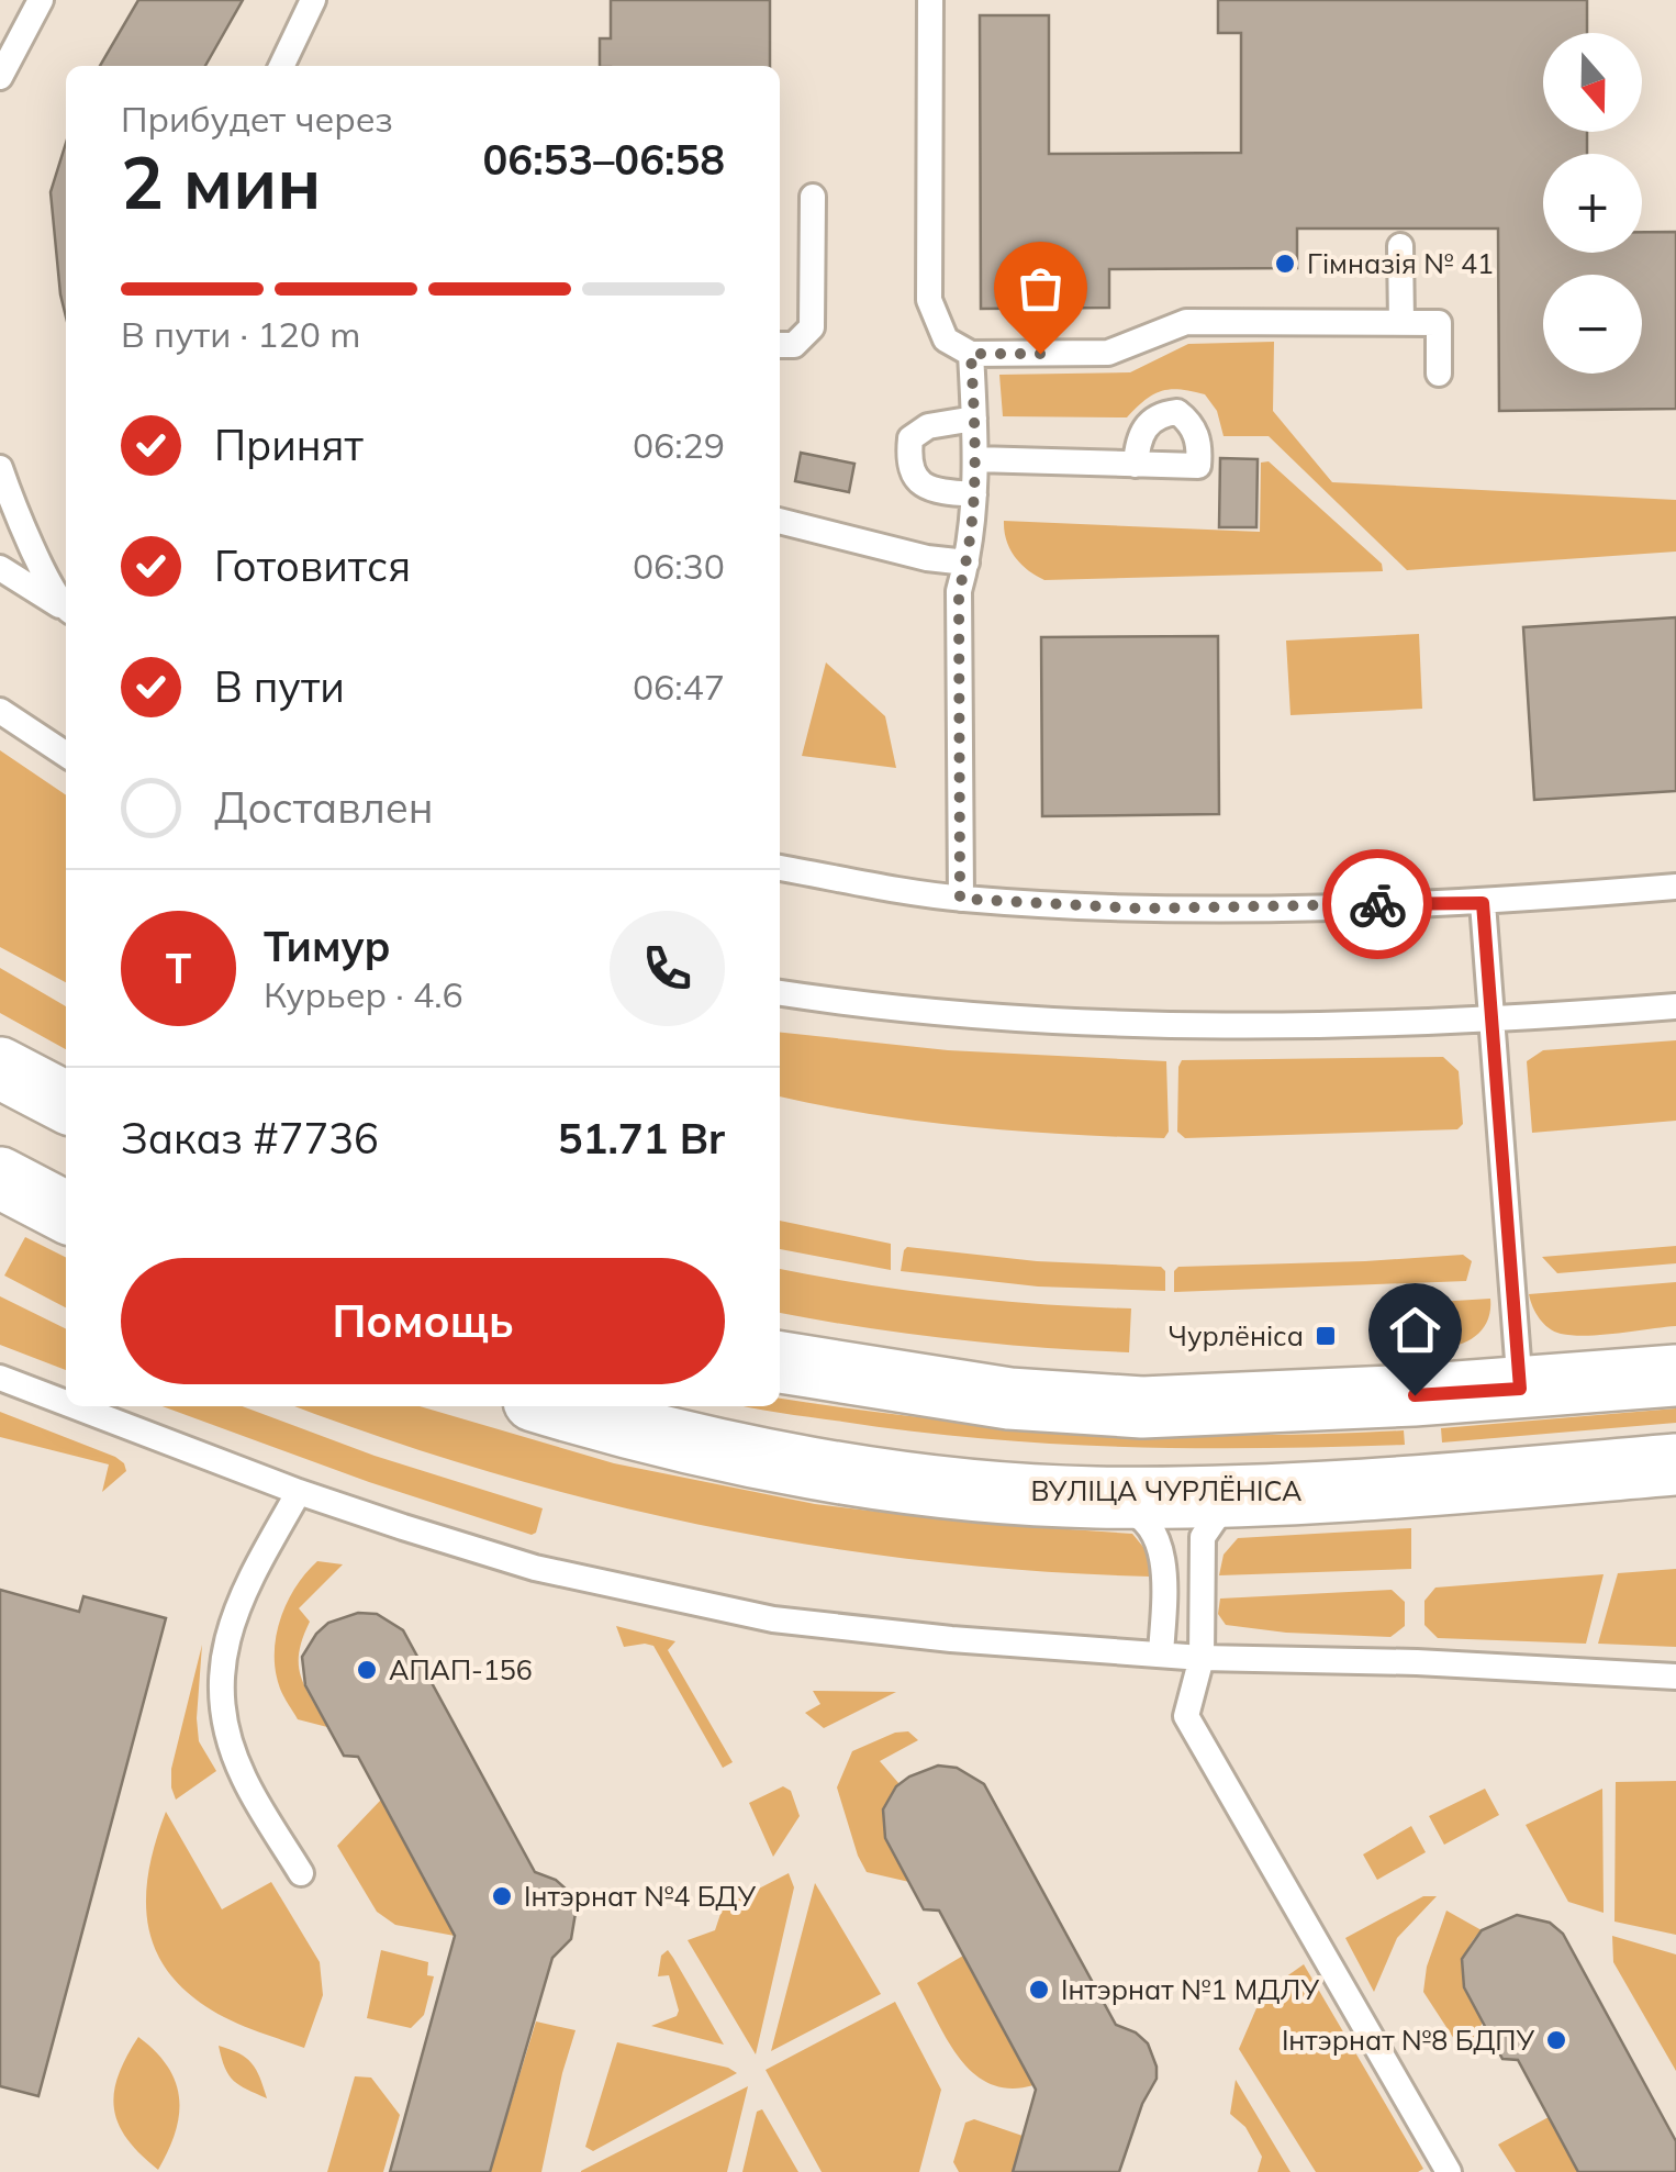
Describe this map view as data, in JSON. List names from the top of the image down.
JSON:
{
  "streets": {
    "main road": ["ВУЛІЦА ЧУРЛЁНІСА"]
  },
  "places": {
    "other": [
      "Гімназія № 41",
      "АПАП-156",
      "Інтэрнат №4 БДУ",
      "Інтэрнат №1 МДЛУ",
      "Інтэрнат №8 БДПУ"
    ],
    "transit": ["Чурлёніса"]
  },
  "north": "bottom",
  "page": {
    "map_buttons": ["+", "−"],
    "heading": ["2 мин", "Прибудет через", "06:53–06:58"],
    "panel": [
      "Тимур",
      "Курьер · 4.6",
      "Заказ #7736",
      "51.71 Br"
    ],
    "bar": "В пути · 120 m",
    "list": [
      ["Принят", "06:29"],
      ["Готовится", "06:30"],
      ["В пути", "06:47"],
      "Доставлен"
    ],
    "round": "Т",
    "buttons": "Помощь"
  }
}
